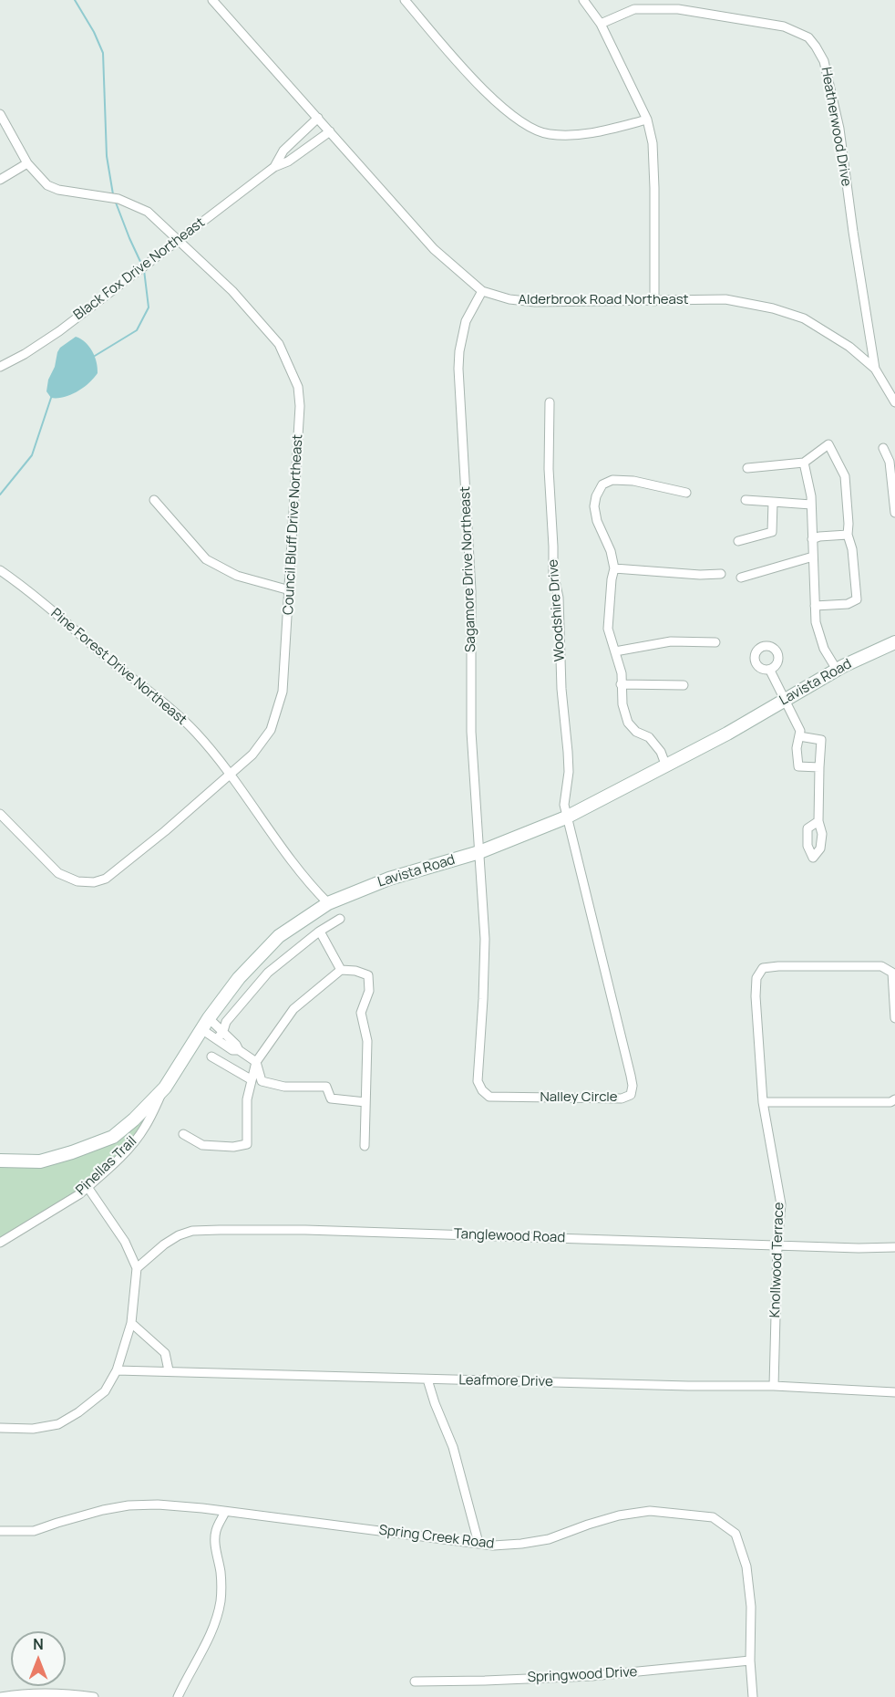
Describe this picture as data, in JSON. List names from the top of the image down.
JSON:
{
  "streets": {
    "main road": ["Lavista Road"],
    "street": [
      "Heatherwood Drive",
      "Black Fox Drive Northeast",
      "Alderbrook Road Northeast",
      "Council Bluff Drive Northeast",
      "Sagamore Drive Northeast",
      "Woodshire Drive",
      "Pine Forest Drive Northeast",
      "Nalley Circle",
      "Pinellas Trail",
      "Tanglewood Road",
      "Knollwood Terrace",
      "Leafmore Drive",
      "Spring Creek Road",
      "Springwood Drive"
    ]
  },
  "crossings": [
    ["Heatherwood Drive", "Alderbrook Road Northeast"],
    ["Black Fox Drive Northeast", "Alderbrook Road Northeast"],
    ["Black Fox Drive Northeast", "Council Bluff Drive Northeast"],
    ["Alderbrook Road Northeast", "Sagamore Drive Northeast"],
    ["Council Bluff Drive Northeast", "Pine Forest Drive Northeast"],
    ["Sagamore Drive Northeast", "Lavista Road"],
    ["Sagamore Drive Northeast", "Nalley Circle"],
    ["Woodshire Drive", "Lavista Road"],
    ["Woodshire Drive", "Nalley Circle"],
    ["Pine Forest Drive Northeast", "Lavista Road"],
    ["Lavista Road", "Nalley Circle"],
    ["Lavista Road", "Pinellas Trail"],
    ["Tanglewood Road", "Knollwood Terrace"],
    ["Knollwood Terrace", "Leafmore Drive"],
    ["Spring Creek Road", "Springwood Drive"]
  ],
  "north": "top"
}
